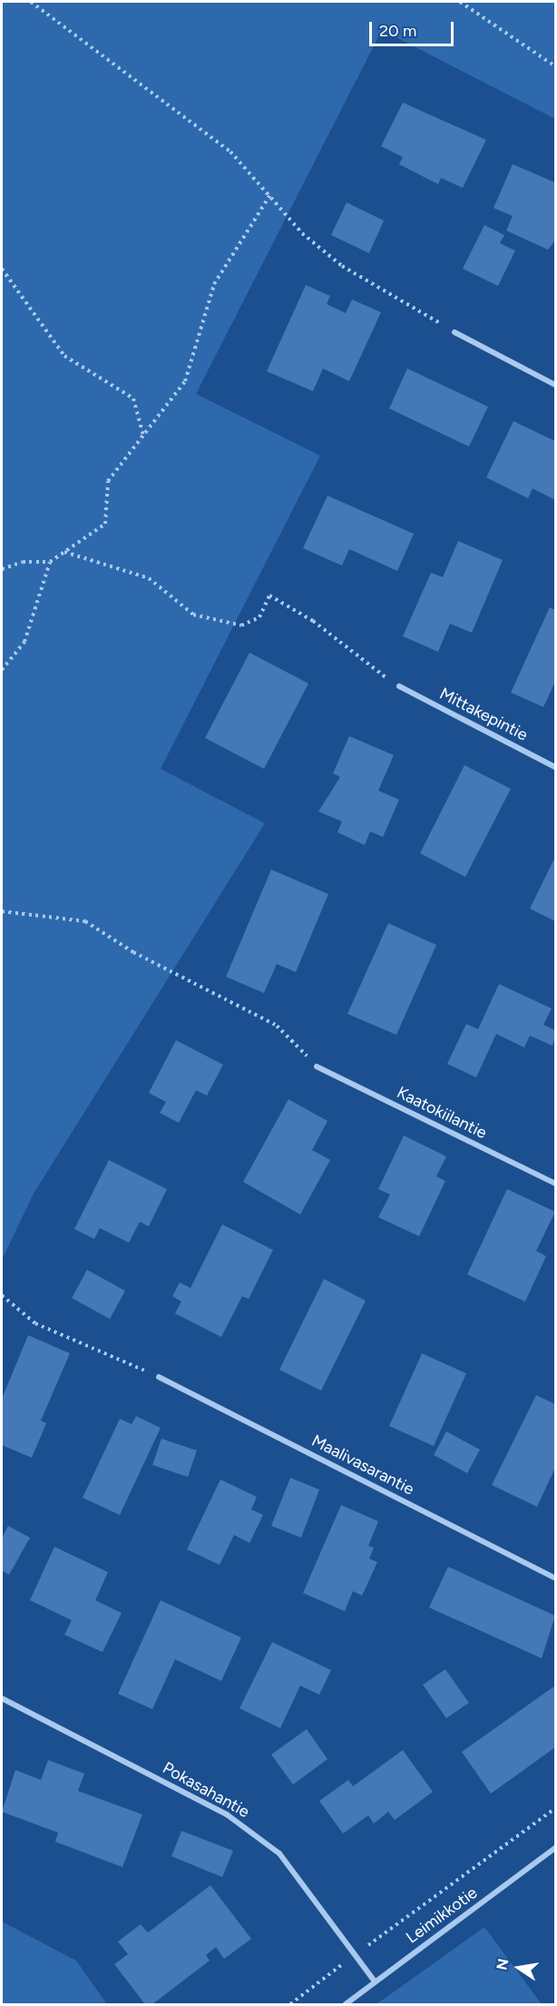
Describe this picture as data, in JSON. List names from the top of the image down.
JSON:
{
  "streets": {
    "street": [
      "Mittakepintie",
      "Kaatokiilantie",
      "Maalivasarantie",
      "Pokasahantie",
      "Leimikkotie"
    ]
  },
  "crossings": [
    ["Pokasahantie", "Leimikkotie"]
  ],
  "scale_bar": "20 m",
  "north": "left"
}
